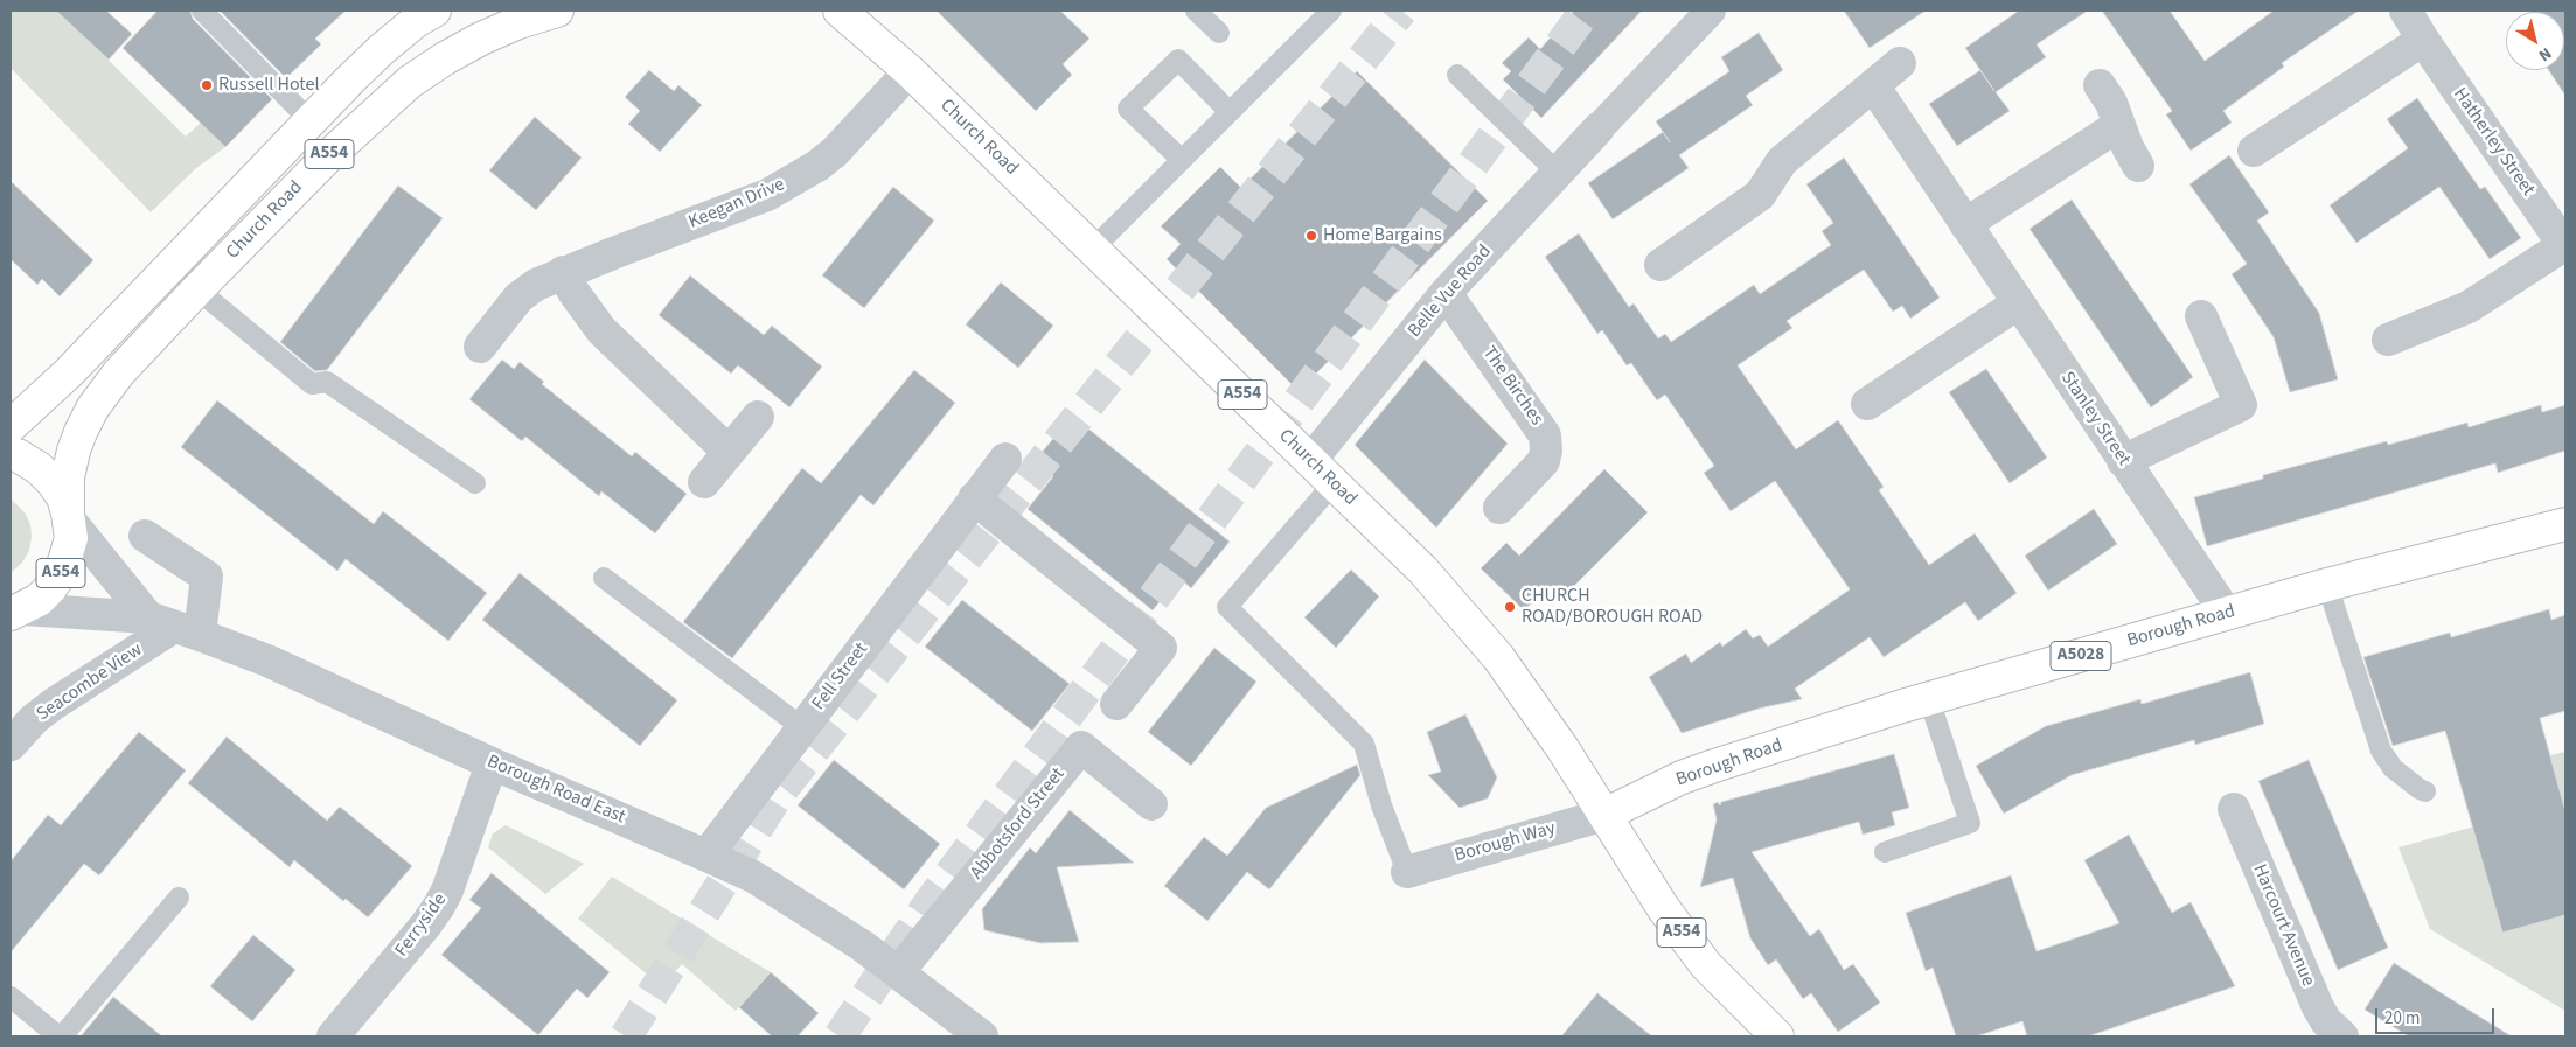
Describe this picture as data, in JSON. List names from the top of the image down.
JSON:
{
  "streets": {
    "main road": [
      "Church Road",
      "A554",
      "Borough Road",
      "A5028"
    ],
    "street": [
      "Hatherley Street",
      "Keegan Drive",
      "Belle Vue Road",
      "The Birches",
      "Stanley Street",
      "Fell Street",
      "Seacombe View",
      "Borough Road East",
      "Abbotsford Street",
      "Borough Way",
      "Ferryside",
      "Harcourt Avenue"
    ]
  },
  "crossings": [
    ["Church Road", "A554"],
    ["Church Road", "Keegan Drive"],
    ["Church Road", "Belle Vue Road"],
    ["Church Road", "Borough Road"],
    ["Church Road", "Borough Way"],
    ["A554", "Borough Road"],
    ["A554", "Borough Road East"],
    ["A554", "Borough Way"],
    ["Belle Vue Road", "The Birches"],
    ["Stanley Street", "Borough Road"],
    ["Borough Road", "Borough Way"],
    ["Fell Street", "Borough Road East"],
    ["Seacombe View", "Borough Road East"],
    ["Borough Road East", "Abbotsford Street"],
    ["Borough Road East", "Ferryside"]
  ],
  "places": ["Russell Hotel", "Home Bargains", "CHURCH ROAD/BOROUGH ROAD"],
  "scale_bar": "20 m",
  "north": "bottom right"
}
